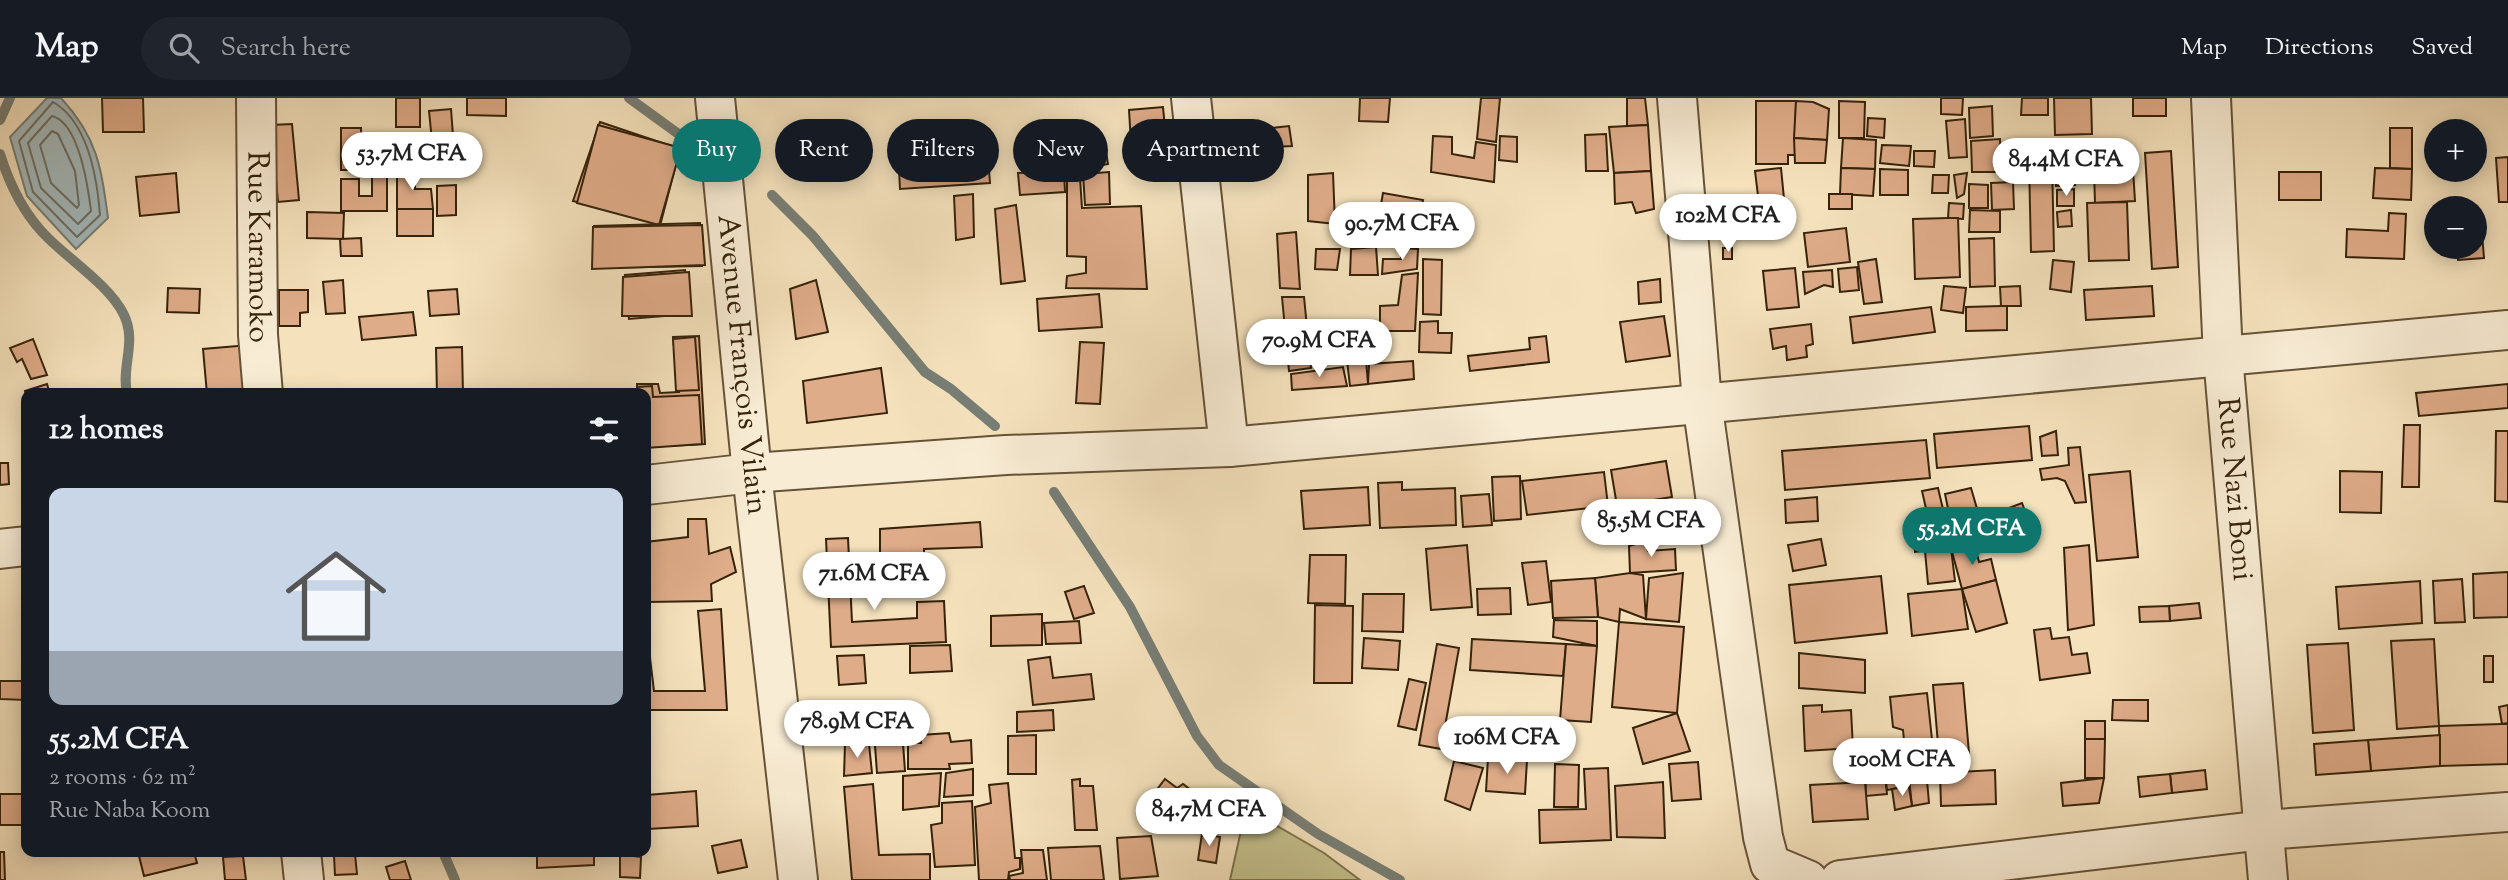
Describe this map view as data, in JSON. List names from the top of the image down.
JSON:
{
  "streets": {
    "street": ["Rue Karamoko", "Avenue François Vilain", "Rue Nazi Boni"]
  },
  "page": {
    "header": "Map",
    "search": "Search here",
    "nav": ["Map", "Directions", "Saved"],
    "map_buttons": ["+", "−"],
    "chip": [
      "Buy",
      "Rent",
      "Filters",
      "New",
      "Apartment"
    ],
    "price": [
      "53.7M CFA",
      "84.4M CFA",
      "102M CFA",
      "90.7M CFA",
      "70.9M CFA",
      "85.5M CFA",
      "55.2M CFA",
      "71.6M CFA",
      "78.9M CFA",
      "106M CFA",
      "100M CFA",
      "84.7M CFA"
    ],
    "heading": "12 homes",
    "list": [
      {
        "name": "55.2M CFA",
        "note": "2 rooms · 62 m² · Rue Naba Koom"
      }
    ]
  }
}
